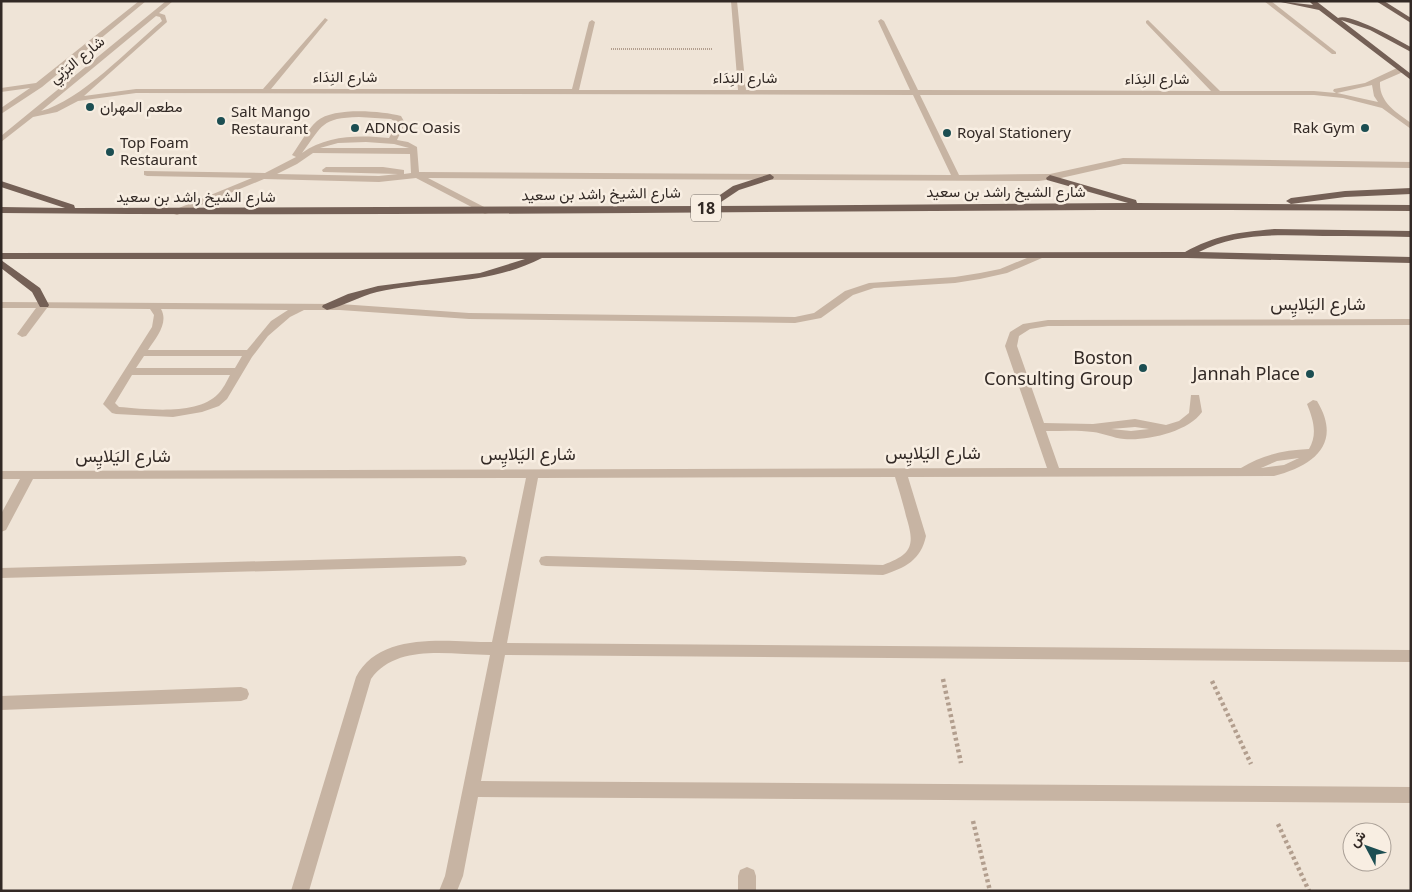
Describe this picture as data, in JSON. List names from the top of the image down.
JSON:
{
  "streets": {
    "main road": ["شارع الشيخ راشد بن سعيد", "18"],
    "street": ["شارع البَرْنِي", "شارع النِدَاء", "شارع اليَلايِس"]
  },
  "places": [
    "مطعم المهران",
    "Salt Mango Restaurant",
    "ADNOC Oasis",
    "Rak Gym",
    "Royal Stationery",
    "Top Foam Restaurant",
    "Boston Consulting Group",
    "Jannah Place"
  ],
  "north": "top left"
}
